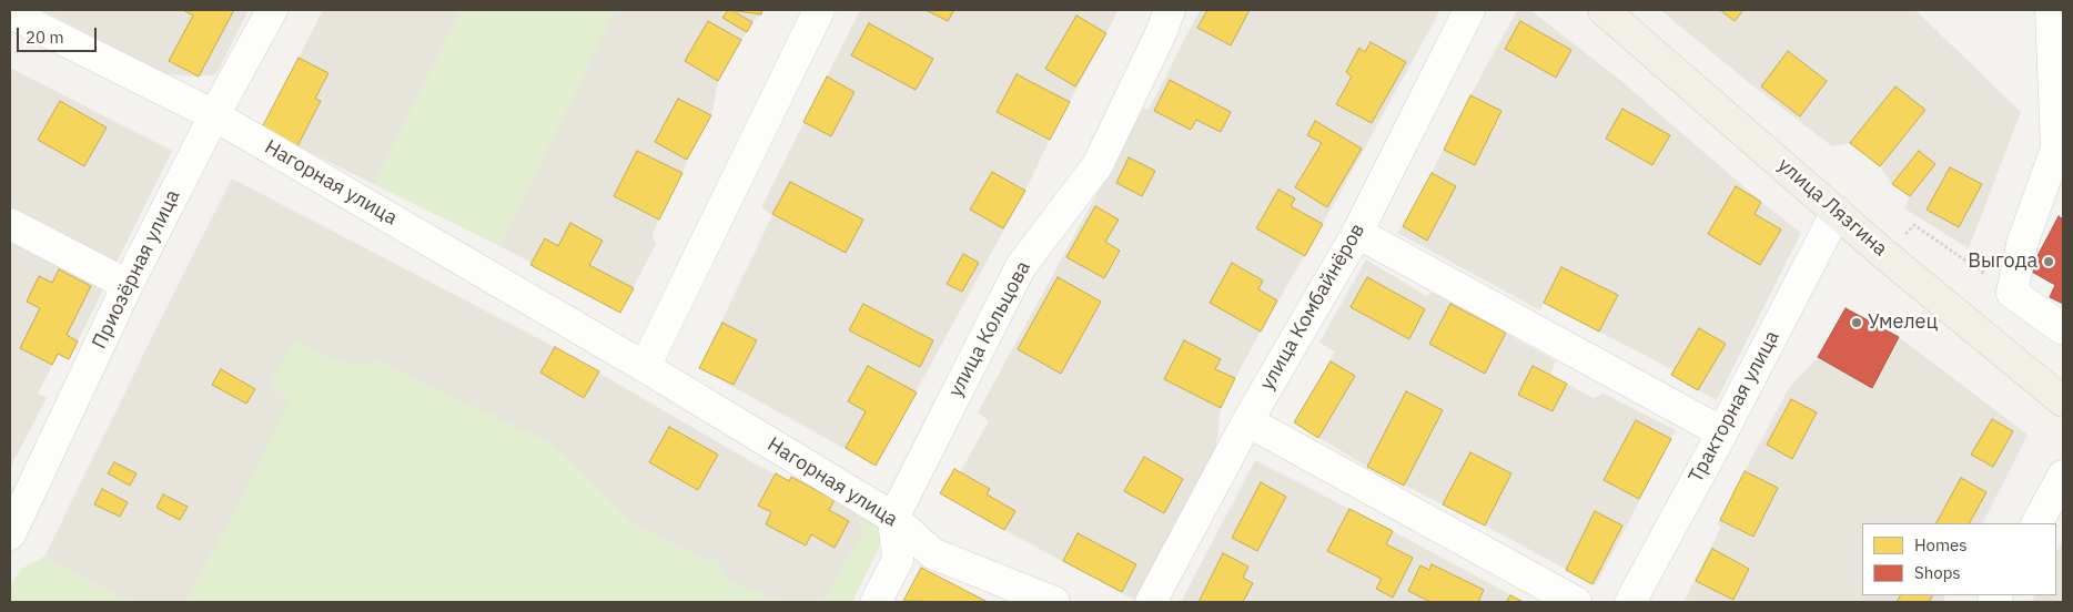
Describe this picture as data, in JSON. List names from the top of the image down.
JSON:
{
  "streets": {
    "main road": ["улица Лязгина"],
    "street": [
      "Нагорная улица",
      "Приозёрная улица",
      "улица Комбайнёров",
      "улица Кольцова",
      "Тракторная улица"
    ]
  },
  "crossings": [
    ["Нагорная улица", "Приозёрная улица"],
    ["Нагорная улица", "улица Кольцова"],
    ["улица Лязгина", "Тракторная улица"]
  ],
  "places": ["Выгода", "Умелец"],
  "legend": ["Homes", "Shops"],
  "scale_bar": "20 m"
}
